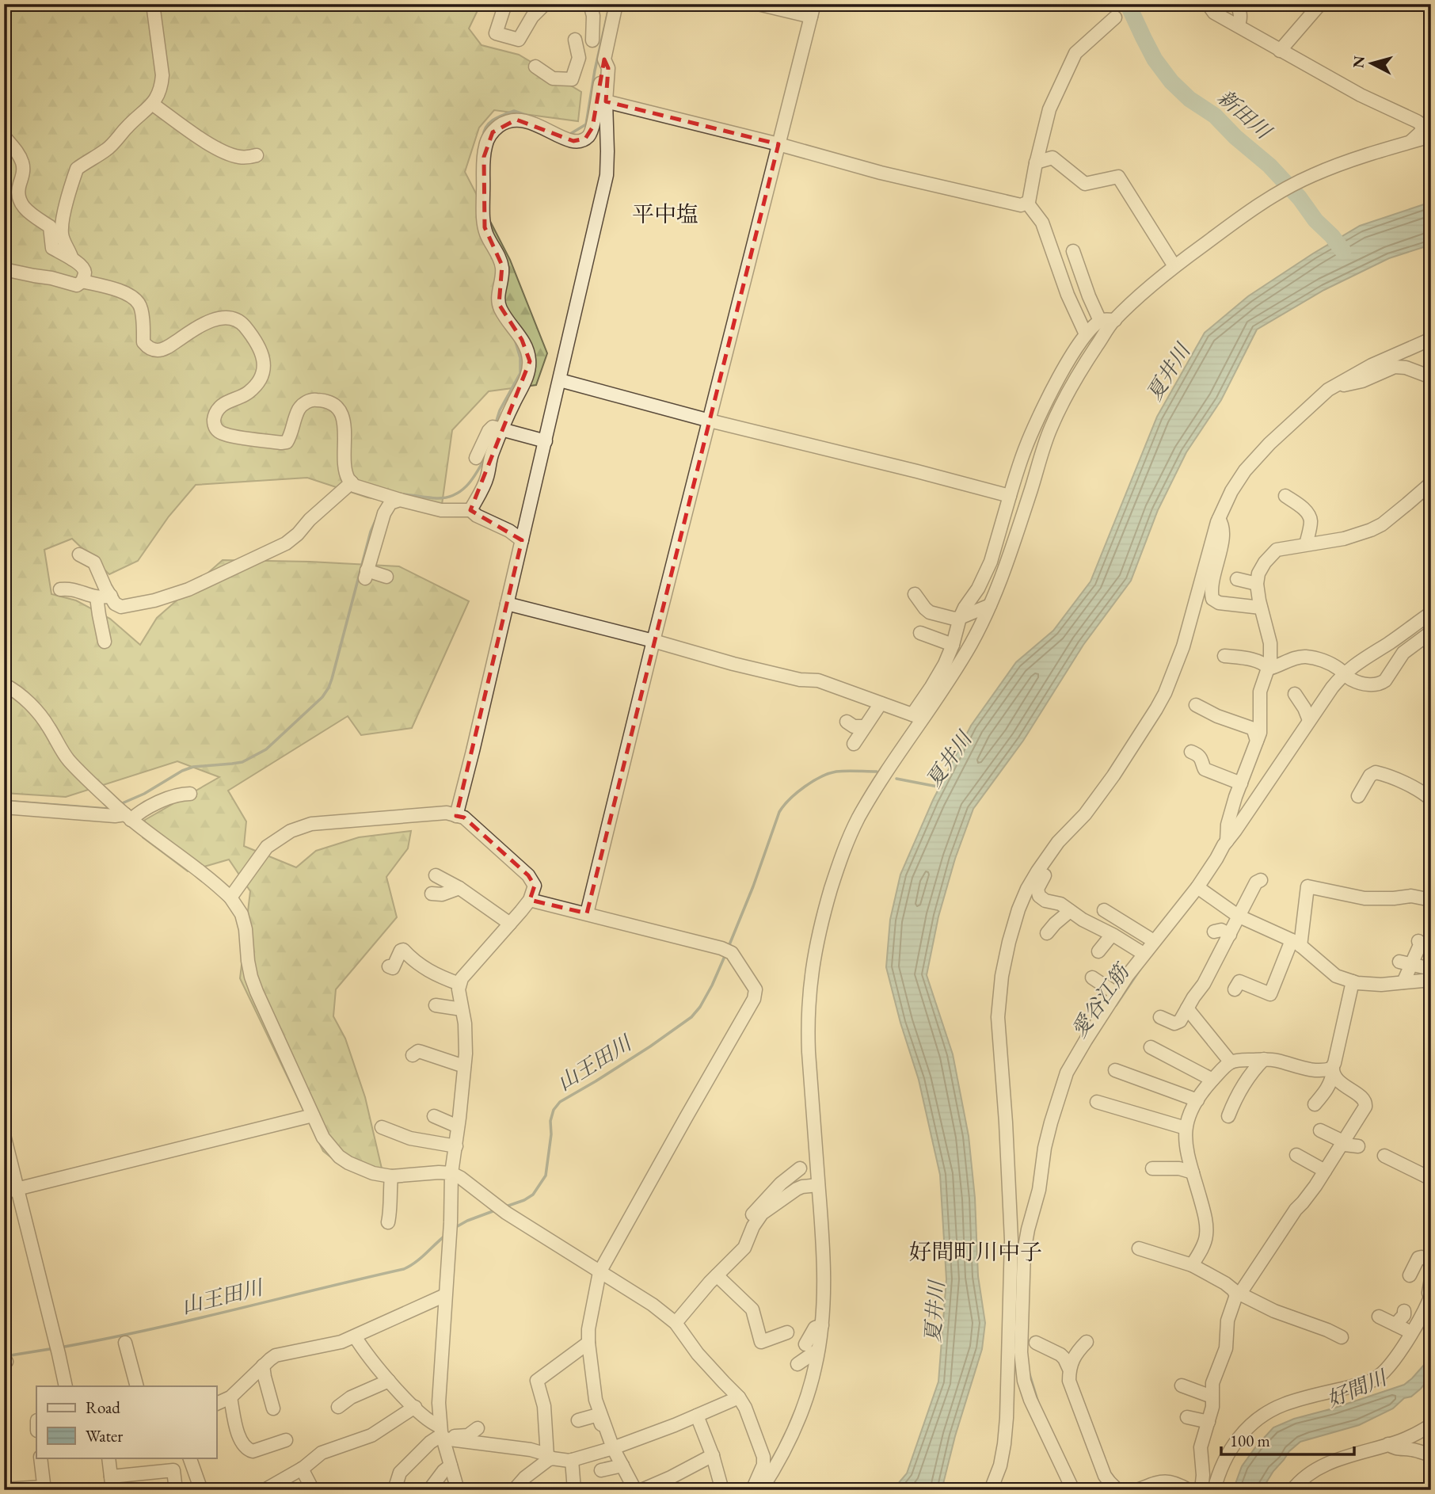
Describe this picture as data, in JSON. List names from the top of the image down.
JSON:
{
  "districts": ["平中塩", "好間町川中子"],
  "water": [
    "新田川",
    "夏井川",
    "愛谷江筋",
    "山王田川",
    "好間川"
  ],
  "legend": ["Road", "Water"],
  "scale_bar": "100 m",
  "north": "left"
}
